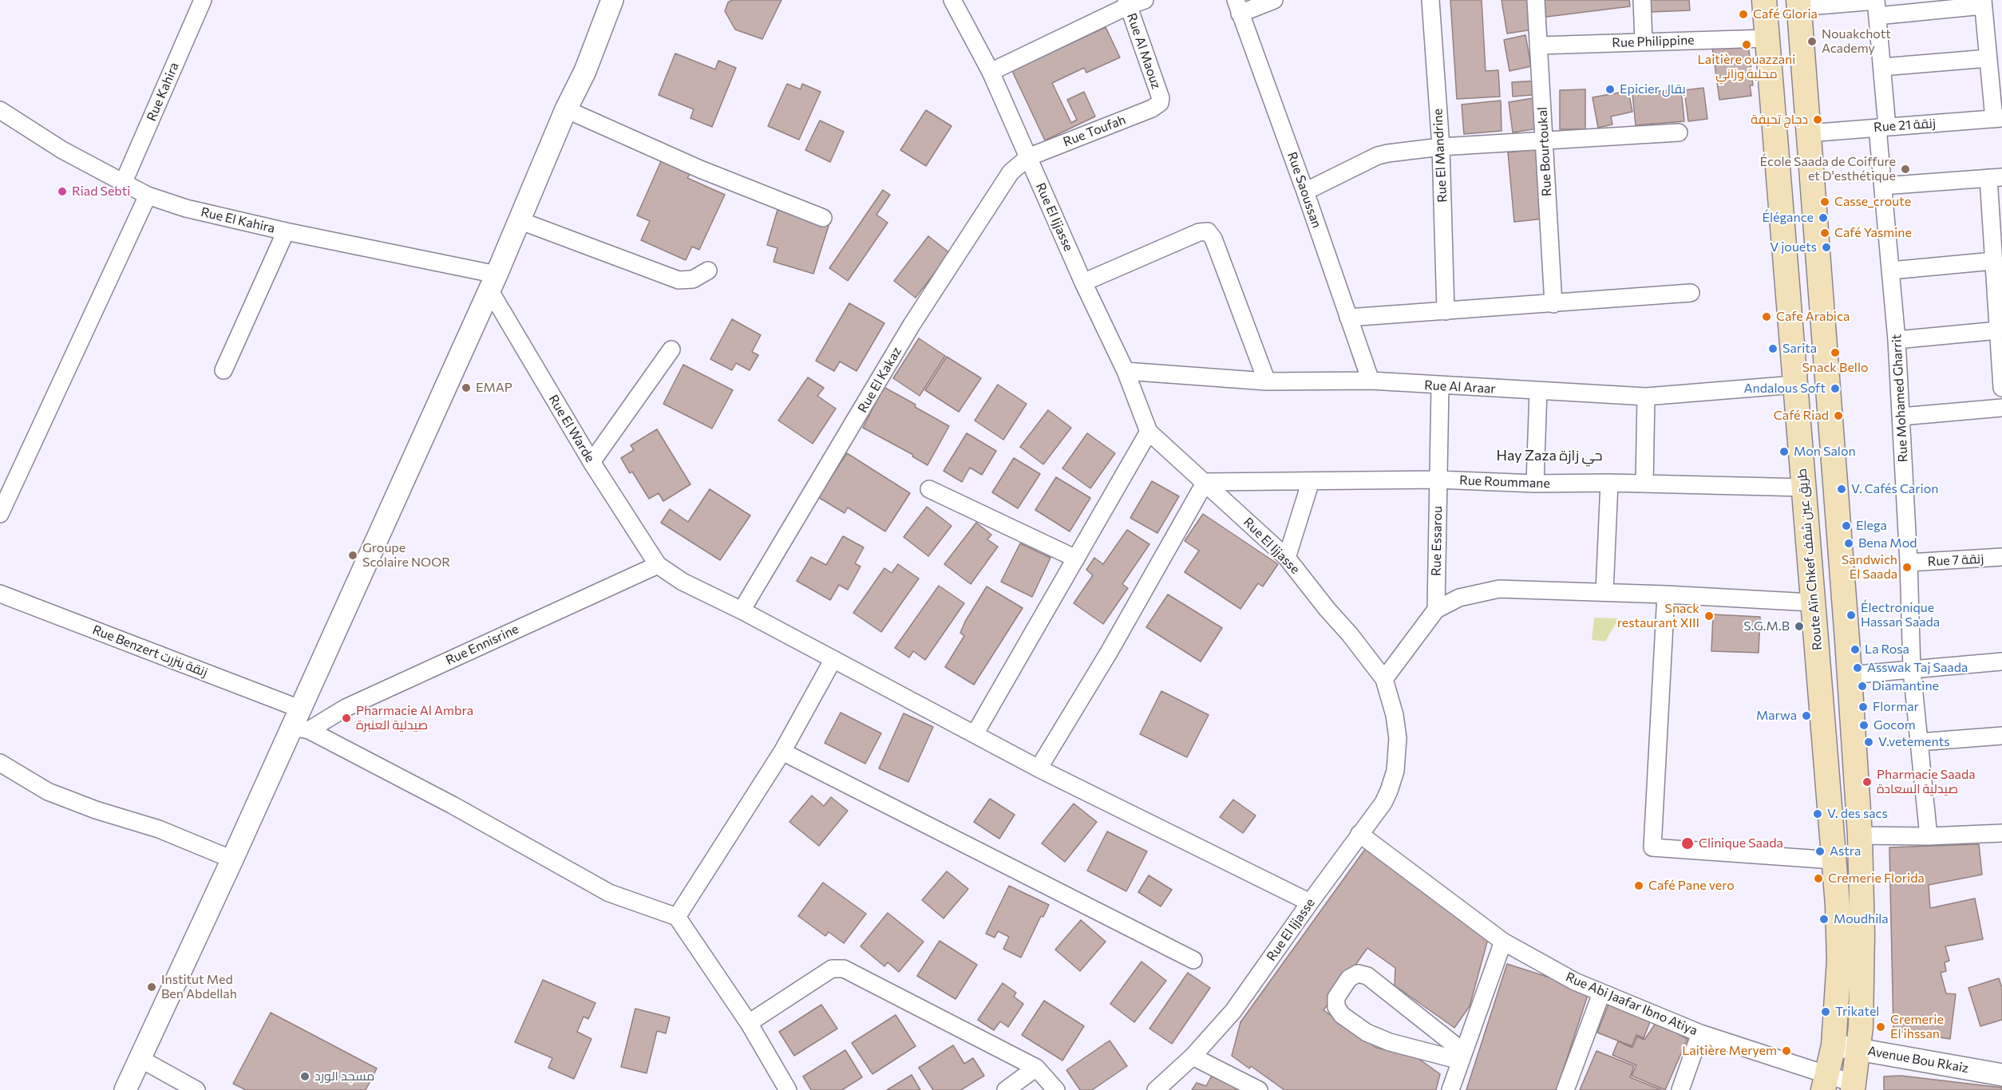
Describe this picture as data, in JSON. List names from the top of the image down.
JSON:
{
  "streets": {
    "main road": ["Route Aïn Chkef طريق عين شقف"],
    "street": [
      "Rue Philippine",
      "Rue Al Maouz",
      "Rue Kahira",
      "Rue 21 زنقة",
      "Rue Toufah",
      "Rue Bourtoukal",
      "Rue El Mandrine",
      "Rue Saoussan",
      "Rue El Ijjasse",
      "Rue El Kahira",
      "Rue El Kakaz",
      "Rue Al Araar",
      "Rue Mohamed Gharrit",
      "Rue El Warde",
      "Rue Roummane",
      "Rue Essarou",
      "Rue 7 زنقة",
      "Rue Ennisrine",
      "Rue Benzert زنقة بنزرت",
      "Rue Abi Jaafar Ibno Atiya",
      "Avenue Bou Rkaiz"
    ]
  },
  "crossings": [
    ["Rue Philippine", "Rue Bourtoukal"],
    ["Rue Philippine", "Route Aïn Chkef طريق عين شقف"],
    ["Rue Al Maouz", "Rue Toufah"],
    ["Rue Kahira", "Rue El Kahira"],
    ["Rue 21 زنقة", "Rue Mohamed Gharrit"],
    ["Rue Toufah", "Rue El Ijjasse"],
    ["Rue Toufah", "Rue El Kakaz"],
    ["Rue Saoussan", "Rue Al Araar"],
    ["Rue El Ijjasse", "Rue El Kakaz"],
    ["Rue El Ijjasse", "Rue Al Araar"],
    ["Rue El Ijjasse", "Rue Roummane"],
    ["Rue El Ijjasse", "Rue Abi Jaafar Ibno Atiya"],
    ["Rue El Kahira", "Rue El Warde"],
    ["Rue Al Araar", "Rue Essarou"],
    ["Rue Al Araar", "Route Aïn Chkef طريق عين شقف"],
    ["Rue Mohamed Gharrit", "Rue 7 زنقة"],
    ["Rue El Warde", "Rue Ennisrine"],
    ["Rue Roummane", "Rue Essarou"],
    ["Rue Roummane", "Route Aïn Chkef طريق عين شقف"],
    ["Route Aïn Chkef طريق عين شقف", "Rue Abi Jaafar Ibno Atiya"],
    ["Route Aïn Chkef طريق عين شقف", "Avenue Bou Rkaiz"],
    ["Rue Ennisrine", "Rue Benzert زنقة بنزرت"]
  ],
  "districts": ["Hay Zaza حي زازة"],
  "places": [
    "Café Gloria",
    "Nouakchott Academy",
    "Laitière ouazzani محلبة وزاني",
    "Epicier بقال",
    "دجاج تحيفة",
    "École Saada de Coiffure et D'esthétique",
    "Riad Sebti",
    "Casse_croute",
    "Élégance",
    "Café Yasmine",
    "V jouets",
    "Cafe Arabica",
    "Sarita",
    "Snack Bello",
    "EMAP",
    "Andalous Soft",
    "Café Riad",
    "Mon Salon",
    "V. Cafés Carion",
    "Elega",
    "Bena Mod",
    "Groupe Scolaire NOOR",
    "Sandwich El Saada",
    "Électronique Hassan Saada",
    "Snack restaurant XIII",
    "S.G.M.B",
    "La Rosa",
    "Asswak Taj Saada",
    "Diamantine",
    "Flormar",
    "Marwa",
    "Pharmacie Al Ambra صيدلية العنبرة",
    "Gocom",
    "V.vetements",
    "Pharmacie Saada صيدلية السعادة",
    "V. des sacs",
    "Clinique Saada",
    "Astra",
    "Cremerie Florida",
    "Café Pane vero",
    "Moudhila",
    "Institut Med Ben Abdellah",
    "Trikatel",
    "Cremerie El ihssan",
    "Laitière Meryem",
    "مسجد الورد"
  ]
}
